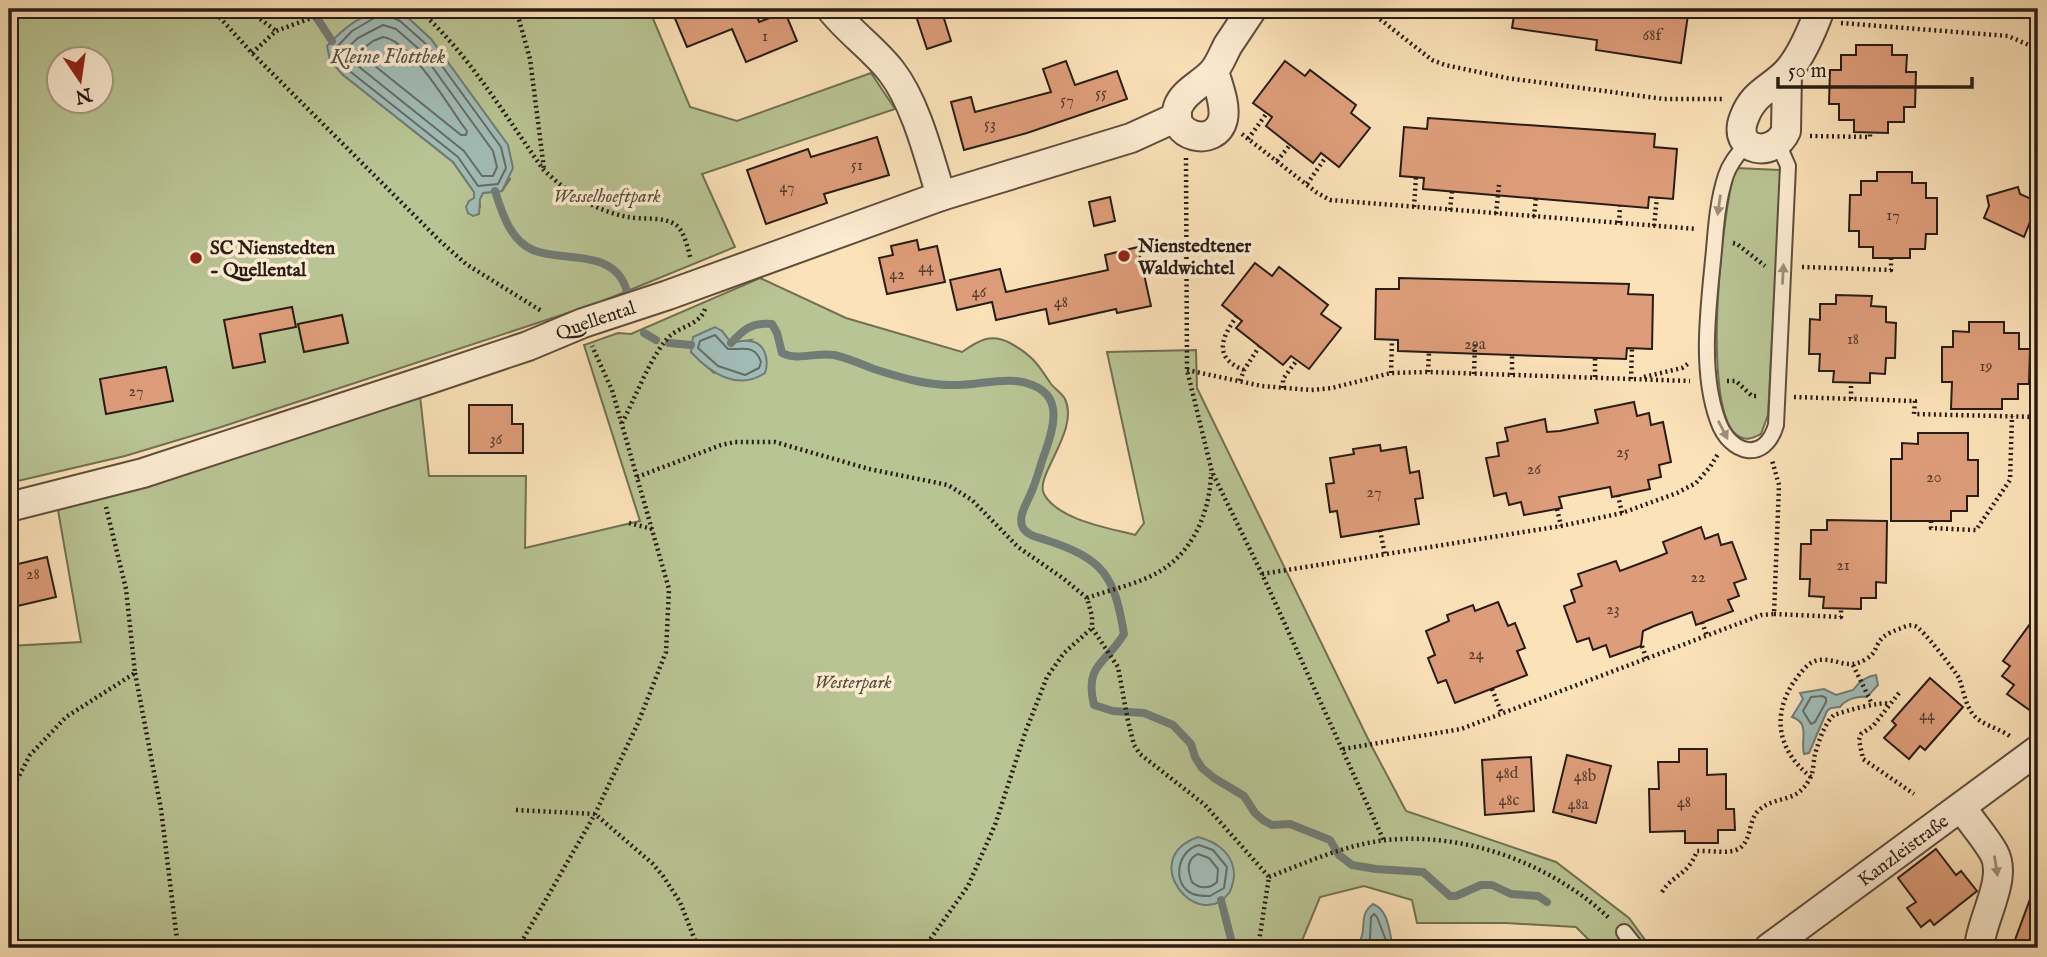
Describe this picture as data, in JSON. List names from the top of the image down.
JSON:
{
  "streets": {
    "street": ["Quellental", "Kanzleistraße"]
  },
  "water": ["Kleine Flottbek"],
  "parks": ["Wesselhoeftpark", "Westerpark"],
  "places": ["Nienstedtener Waldwichtel", "SC Nienstedten - Quellental"],
  "house_numbers": [
    "68f",
    "1",
    "55",
    "57",
    "53",
    "51",
    "47",
    "17",
    "44",
    "42",
    "46",
    "48",
    "18",
    "29a",
    "19",
    "27",
    "36",
    "25",
    "26",
    "20",
    "27",
    "21",
    "28",
    "22",
    "23",
    "24",
    "44",
    "48d",
    "48b",
    "48c",
    "48",
    "48a"
  ],
  "scale_bar": "50 m",
  "north": "bottom"
}
